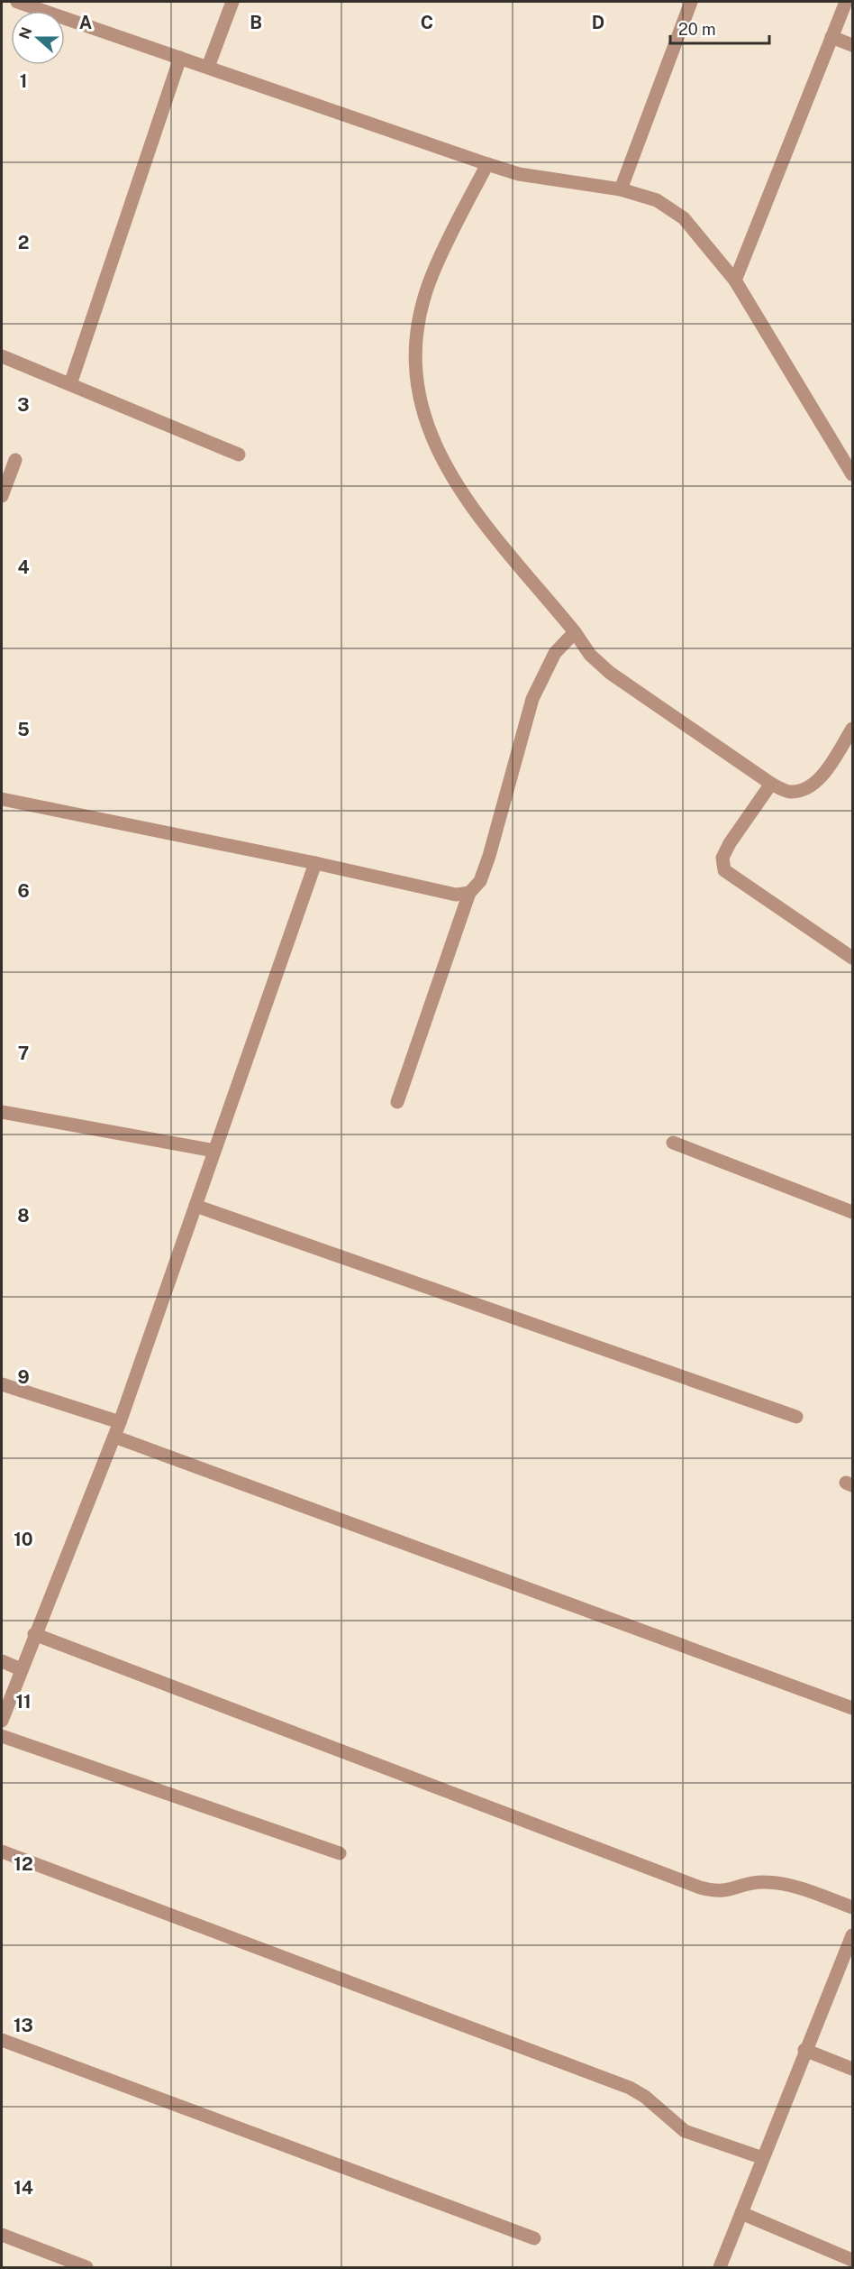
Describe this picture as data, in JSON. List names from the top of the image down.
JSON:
{
  "scale_bar": "20 m",
  "north": "left",
  "grid": {
    "columns": [
      "A",
      "B",
      "C",
      "D"
    ],
    "rows": [
      "1",
      "2",
      "3",
      "4",
      "5",
      "6",
      "7",
      "8",
      "9",
      "10",
      "11",
      "12",
      "13",
      "14"
    ]
  }
}
